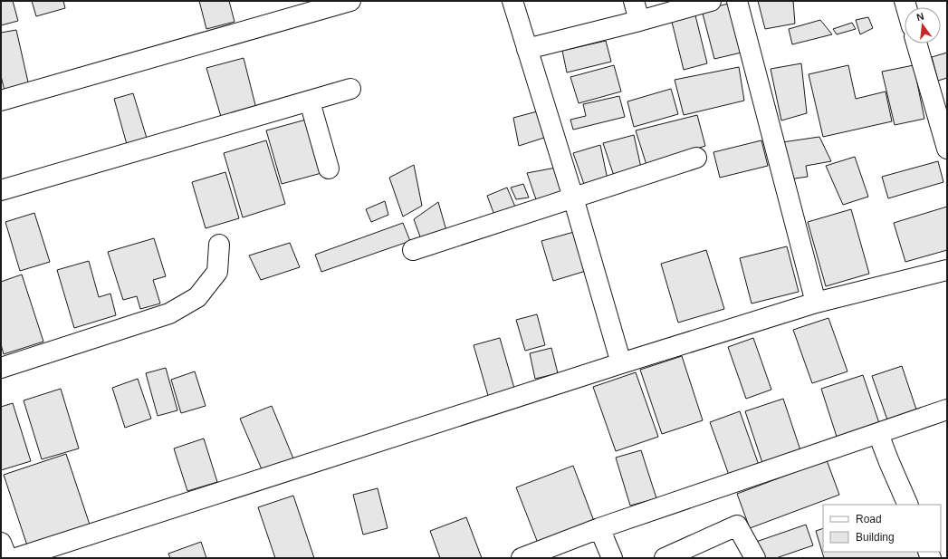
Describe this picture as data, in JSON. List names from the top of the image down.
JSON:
{
  "legend": ["Road", "Building"],
  "north": "top"
}
